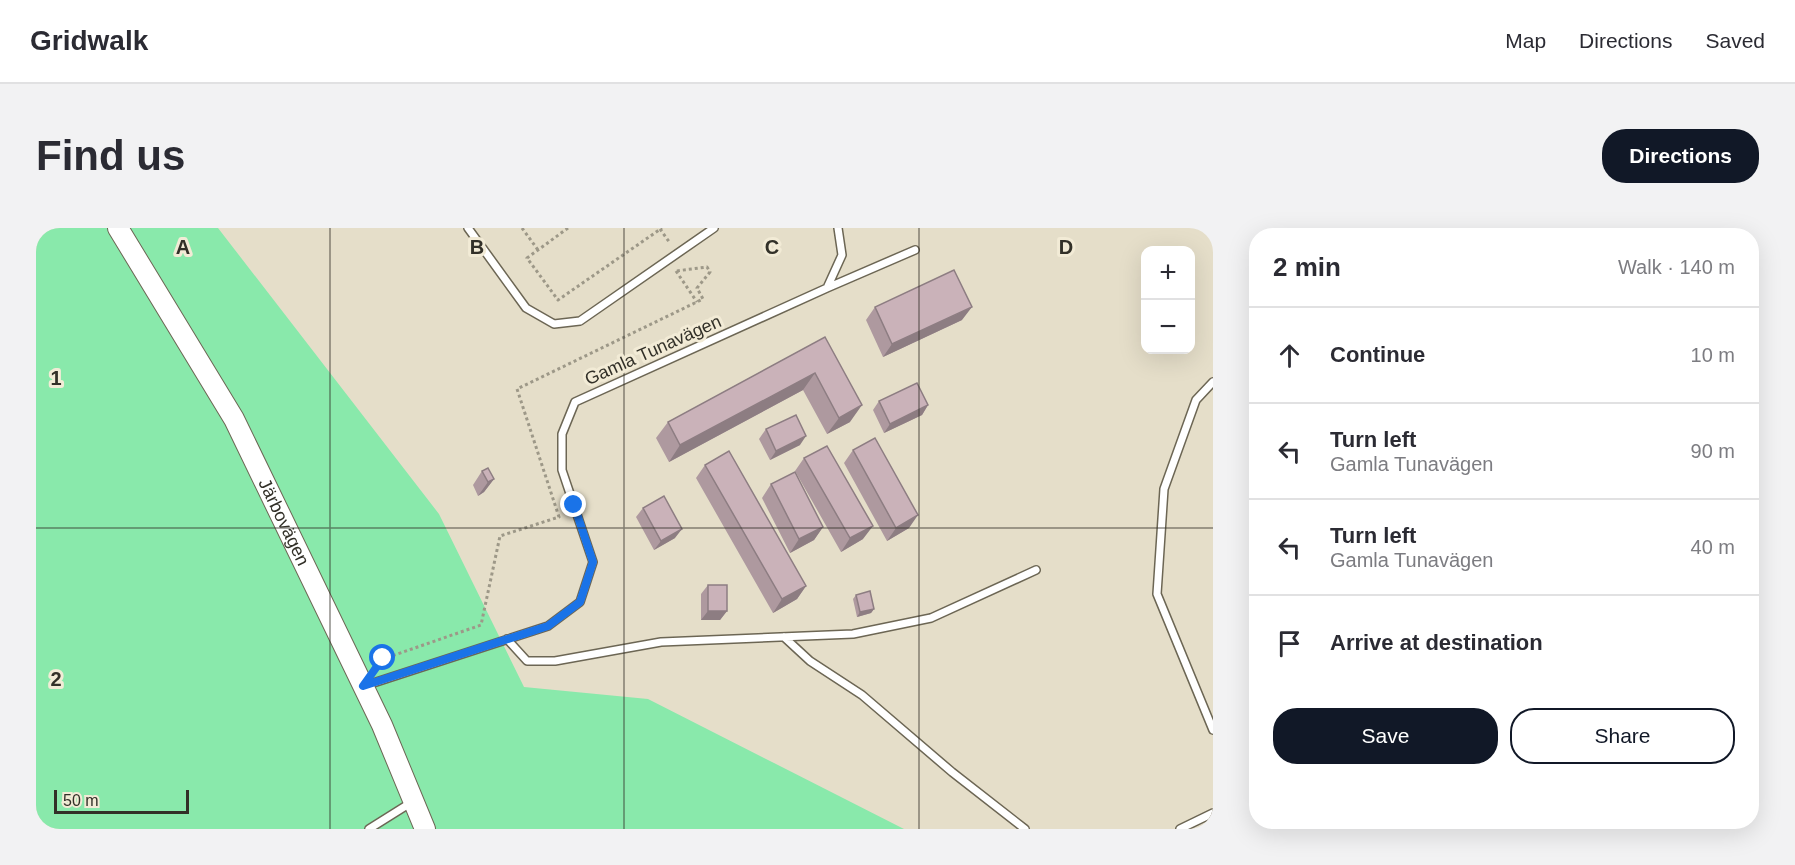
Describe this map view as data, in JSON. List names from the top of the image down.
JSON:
{
  "streets": {
    "main road": ["Järbovägen"],
    "lane": ["Gamla Tunavägen"]
  },
  "crossings": [
    ["Gamla Tunavägen", "Järbovägen"]
  ],
  "scale_bar": "50 m",
  "page": {
    "header": "Gridwalk",
    "nav": ["Map", "Directions", "Saved"],
    "buttons": [
      "Directions",
      ["Save", "Share"]
    ],
    "title": "Find us",
    "heading": ["2 min", "Walk · 140 m"],
    "map_buttons": ["+", "−"],
    "list": [
      ["Continue", "10 m"],
      ["Turn left", "Gamla Tunavägen", "90 m"],
      ["Turn left", "Gamla Tunavägen", "40 m"],
      "Arrive at destination"
    ],
    "scale": "50 m"
  },
  "grid": {
    "columns": [
      "A",
      "B",
      "C",
      "D"
    ],
    "rows": ["1", "2"]
  }
}
